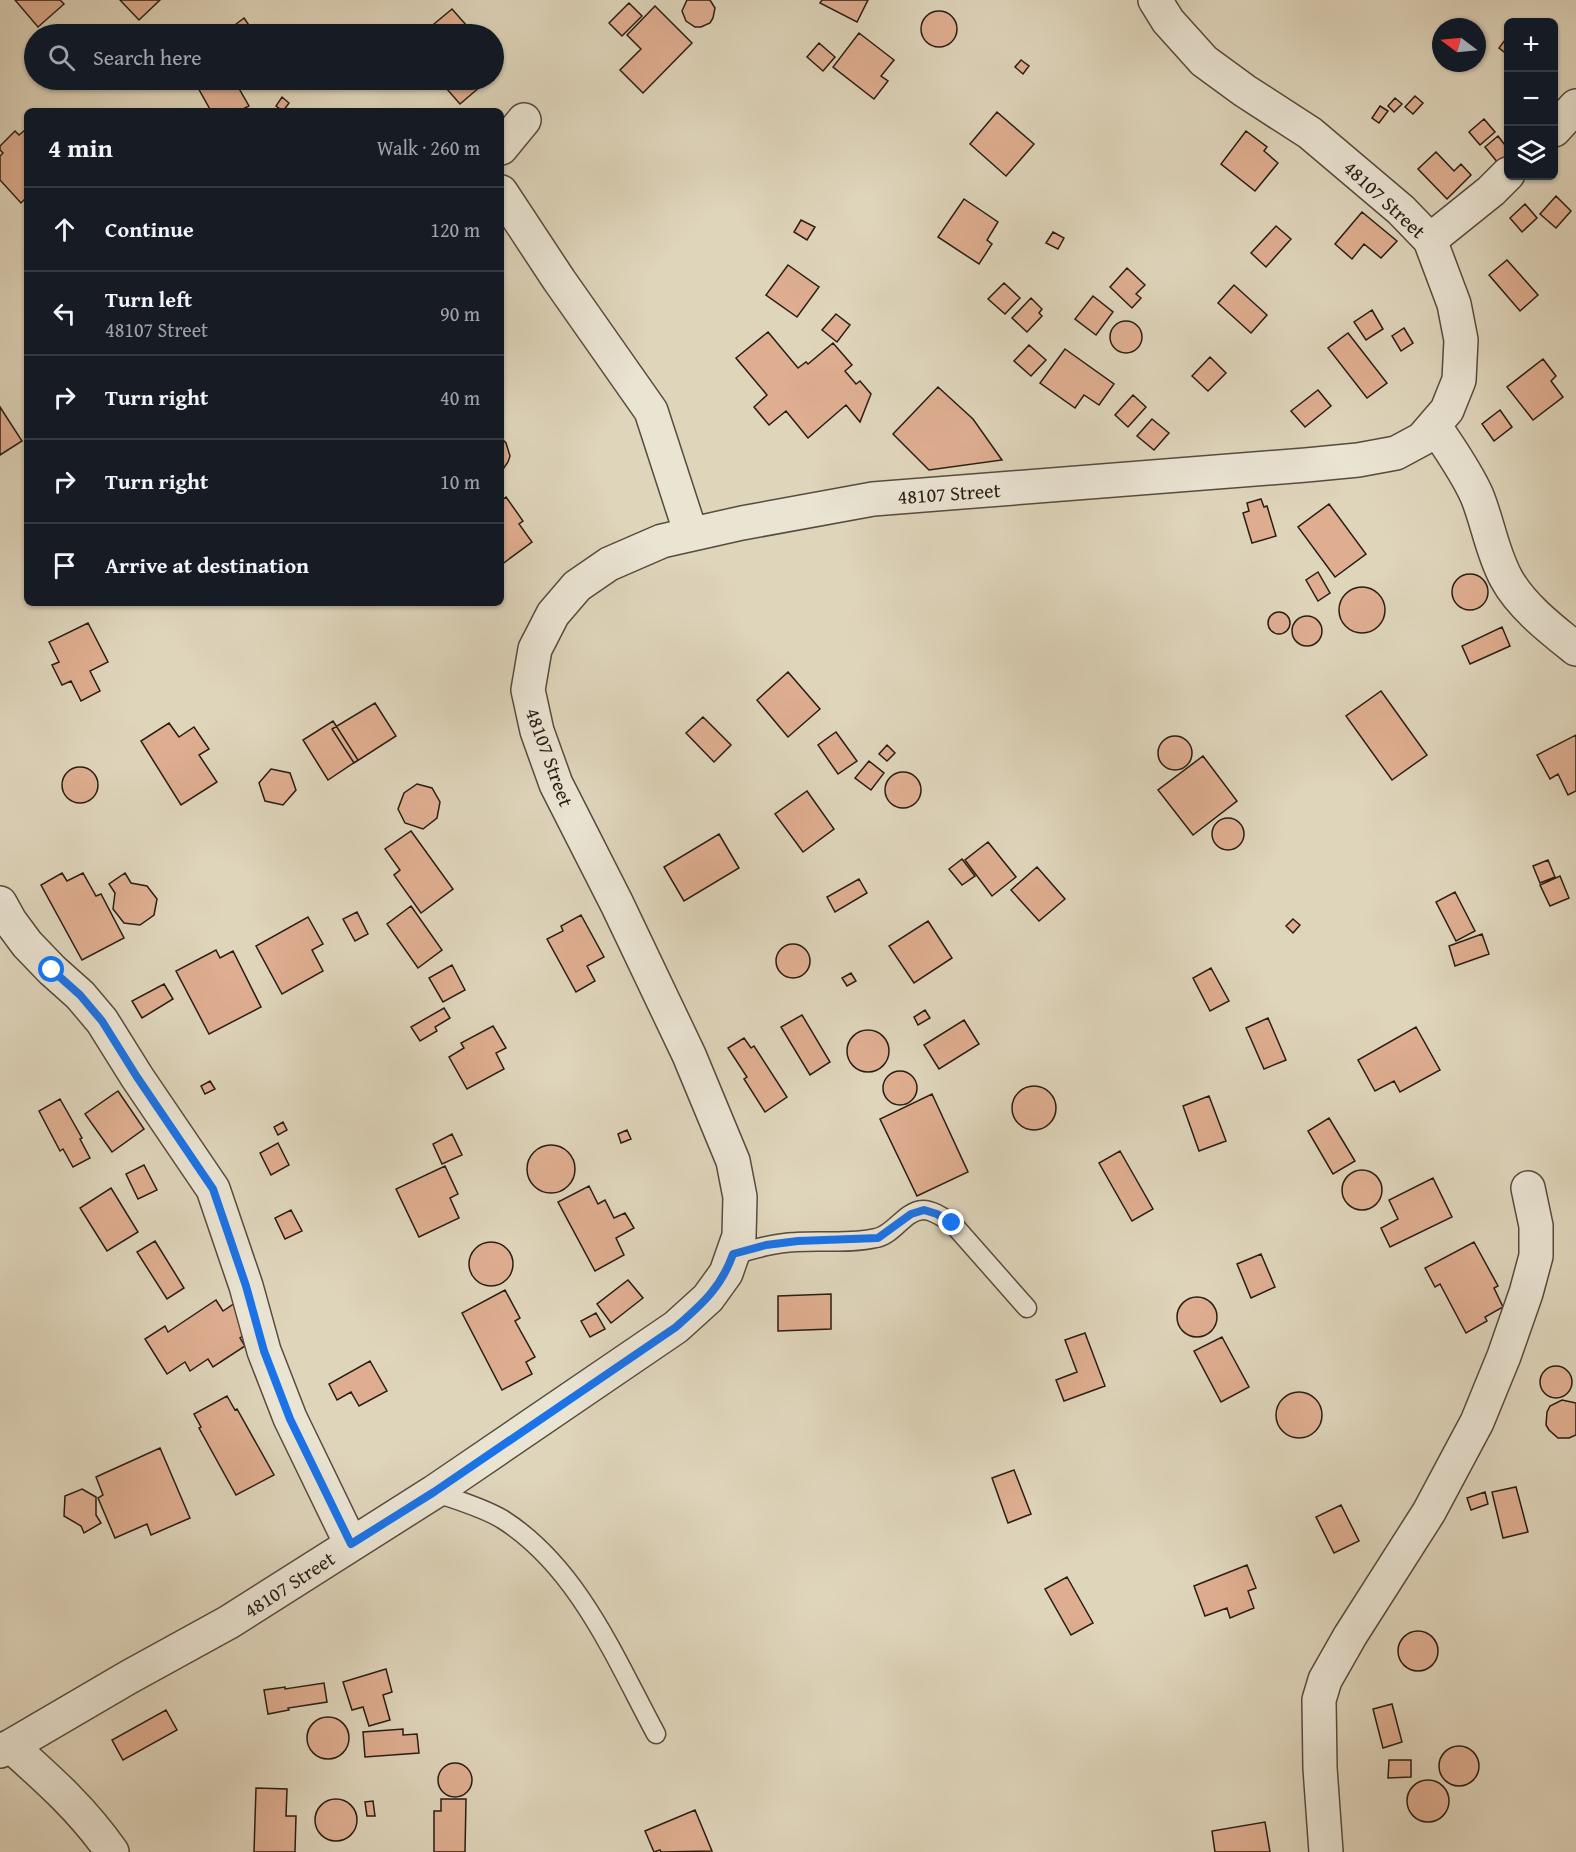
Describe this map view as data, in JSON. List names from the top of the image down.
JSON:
{
  "streets": {
    "street": ["48107 Street"]
  },
  "north": "left",
  "page": {
    "map_buttons": ["+", "−"],
    "search": "Search here",
    "heading": ["4 min", "Walk · 260 m"],
    "list": [
      ["Continue", "120 m"],
      ["Turn left", "48107 Street", "90 m"],
      ["Turn right", "40 m"],
      ["Turn right", "10 m"],
      "Arrive at destination"
    ]
  }
}
